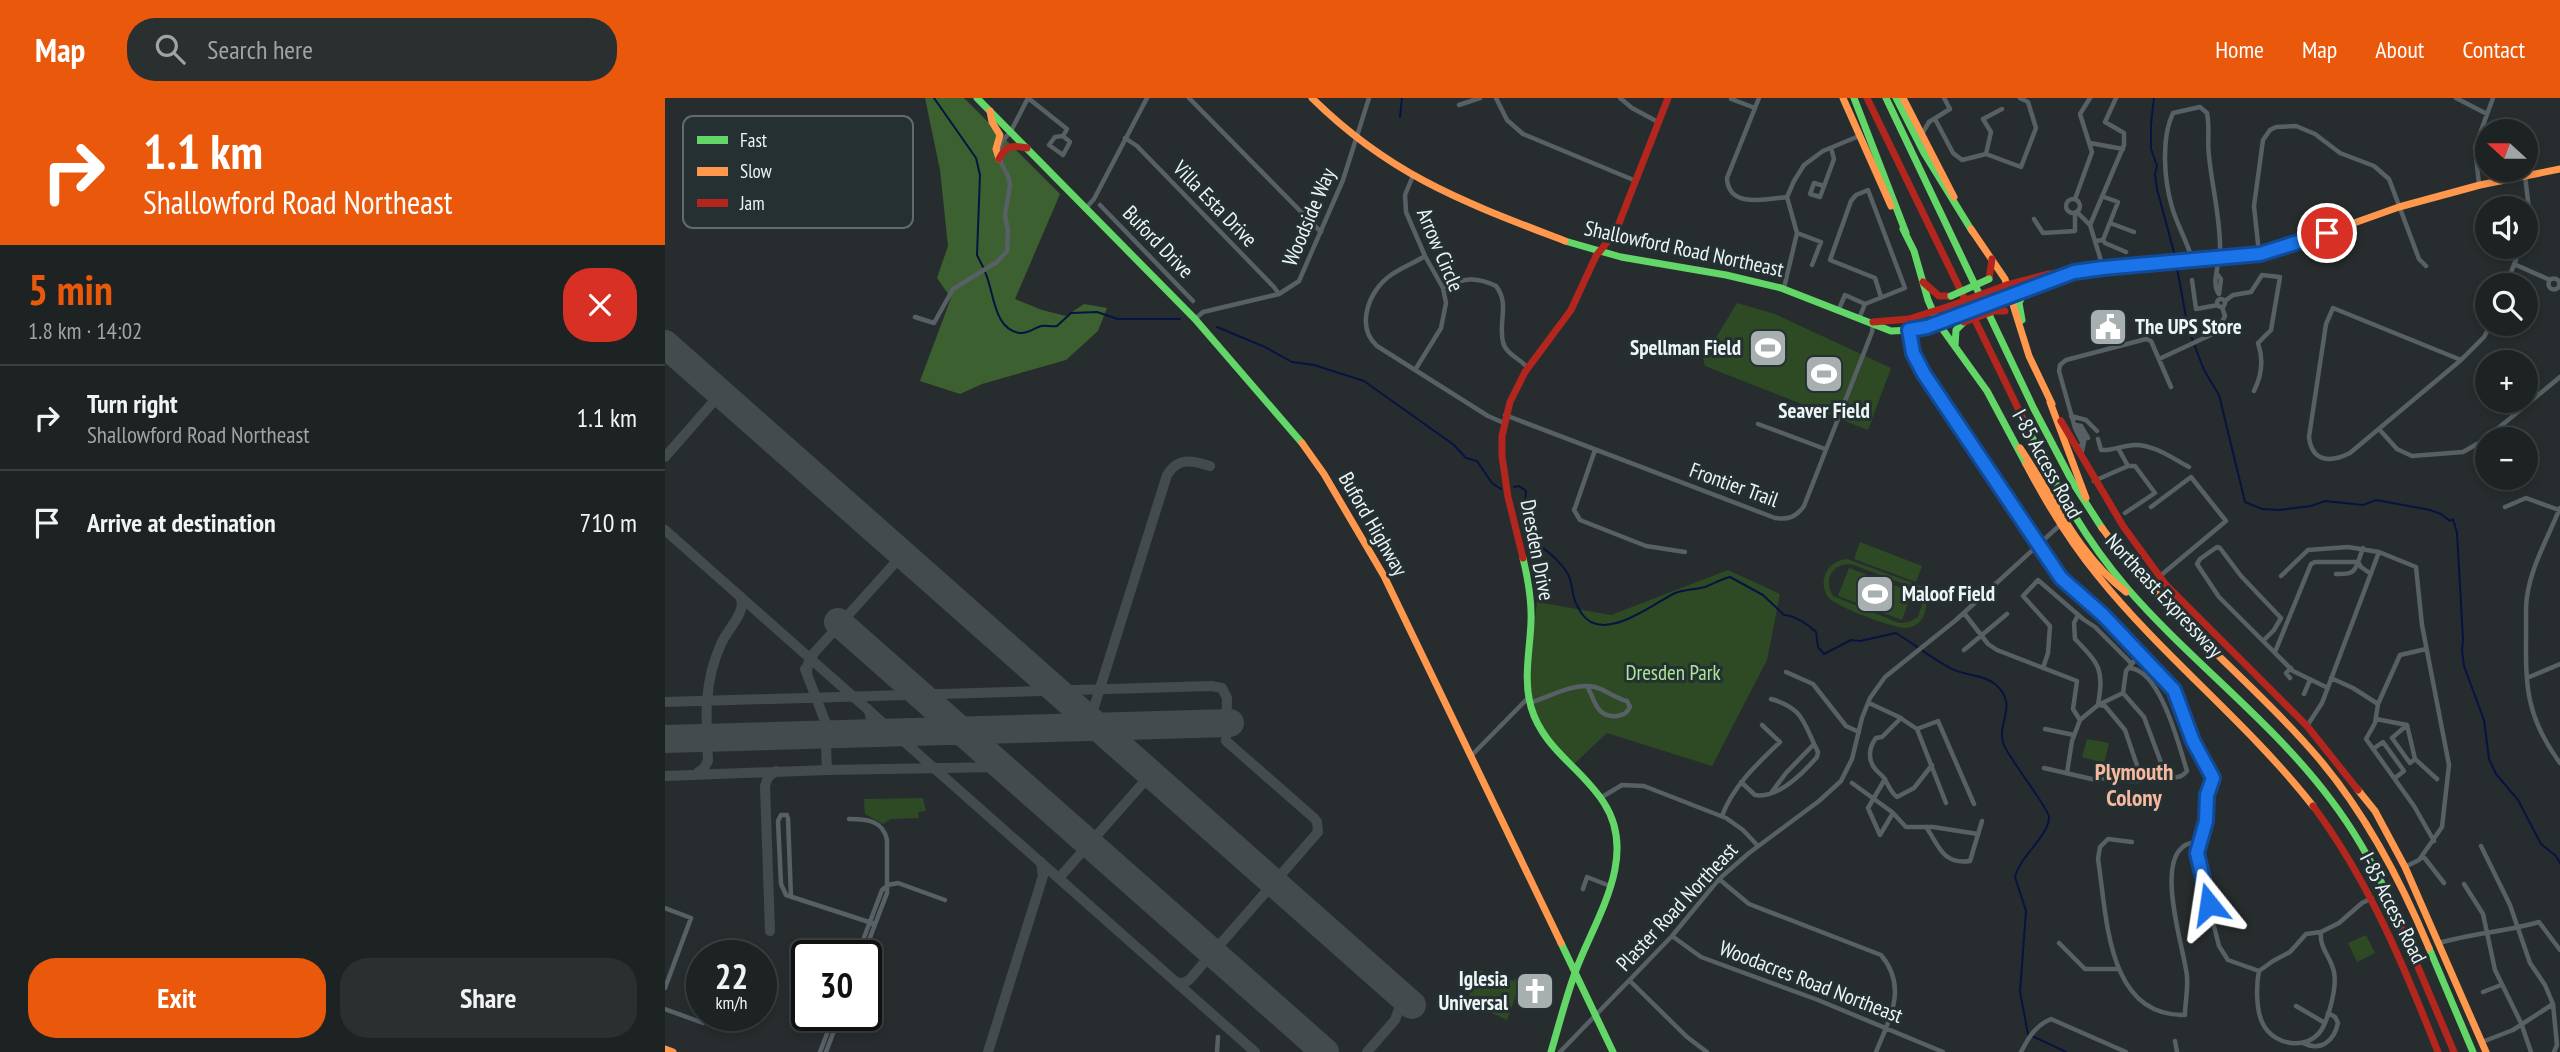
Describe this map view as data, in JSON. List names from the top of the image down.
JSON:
{
  "streets": {
    "main road": [
      "Shallowford Road Northeast",
      "I-85 Access Road",
      "Buford Highway",
      "Dresden Drive",
      "Northeast Expressway"
    ],
    "street": [
      "Villa Esta Drive",
      "Woodside Way",
      "Buford Drive",
      "Arrow Circle",
      "Frontier Trail",
      "Plaster Road Northeast",
      "Woodacres Road Northeast"
    ]
  },
  "crossings": [
    ["Villa Esta Drive", "Woodside Way"],
    ["Woodside Way", "Shallowford Road Northeast"],
    ["Woodside Way", "Buford Highway"],
    ["Shallowford Road Northeast", "Arrow Circle"],
    ["Shallowford Road Northeast", "I-85 Access Road"],
    ["Shallowford Road Northeast", "Frontier Trail"],
    ["Shallowford Road Northeast", "Dresden Drive"],
    ["Arrow Circle", "Frontier Trail"],
    ["I-85 Access Road", "Plaster Road Northeast"],
    ["Frontier Trail", "Dresden Drive"],
    ["Buford Highway", "Dresden Drive"],
    ["Buford Highway", "Plaster Road Northeast"],
    ["Plaster Road Northeast", "Woodacres Road Northeast"]
  ],
  "districts": ["Plymouth Colony"],
  "parks": ["Dresden Park"],
  "places": {
    "public building": ["The UPS Store"],
    "sports": ["Spellman Field", "Seaver Field", "Maloof Field"],
    "church": ["Iglesia Universal"]
  },
  "legend": ["Fast", "Slow", "Jam"],
  "north": "left",
  "page": {
    "header": "Map",
    "search": "Search here",
    "nav": [
      "Home",
      "Map",
      "About",
      "Contact"
    ],
    "turn": ["1.1 km", "Shallowford Road Northeast"],
    "map_buttons": ["+", "−"],
    "heading": ["5 min", "1.8 km · 14:02"],
    "list": [
      {
        "name": "Turn right",
        "note": "Shallowford Road Northeast",
        "value": "1.1 km"
      },
      {
        "name": "Arrive at destination",
        "value": "710 m"
      }
    ],
    "speed": "22 km/h",
    "limit": "30",
    "buttons": ["Exit", "Share"]
  }
}
